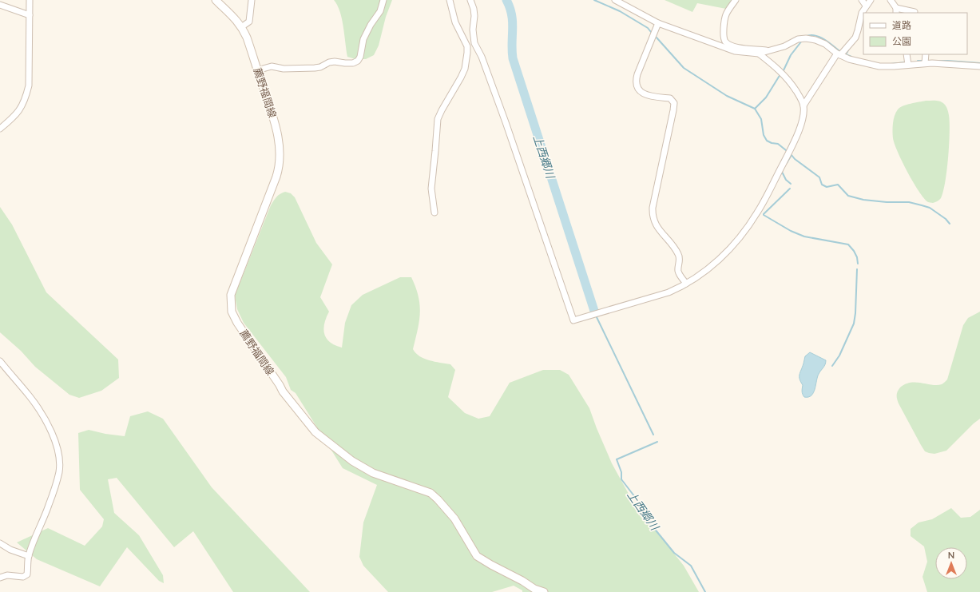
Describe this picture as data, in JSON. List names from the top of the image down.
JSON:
{
  "streets": {
    "main road": ["薦野福間線"]
  },
  "water": ["上西郷川"],
  "legend": ["道路", "公園"],
  "north": "top"
}
